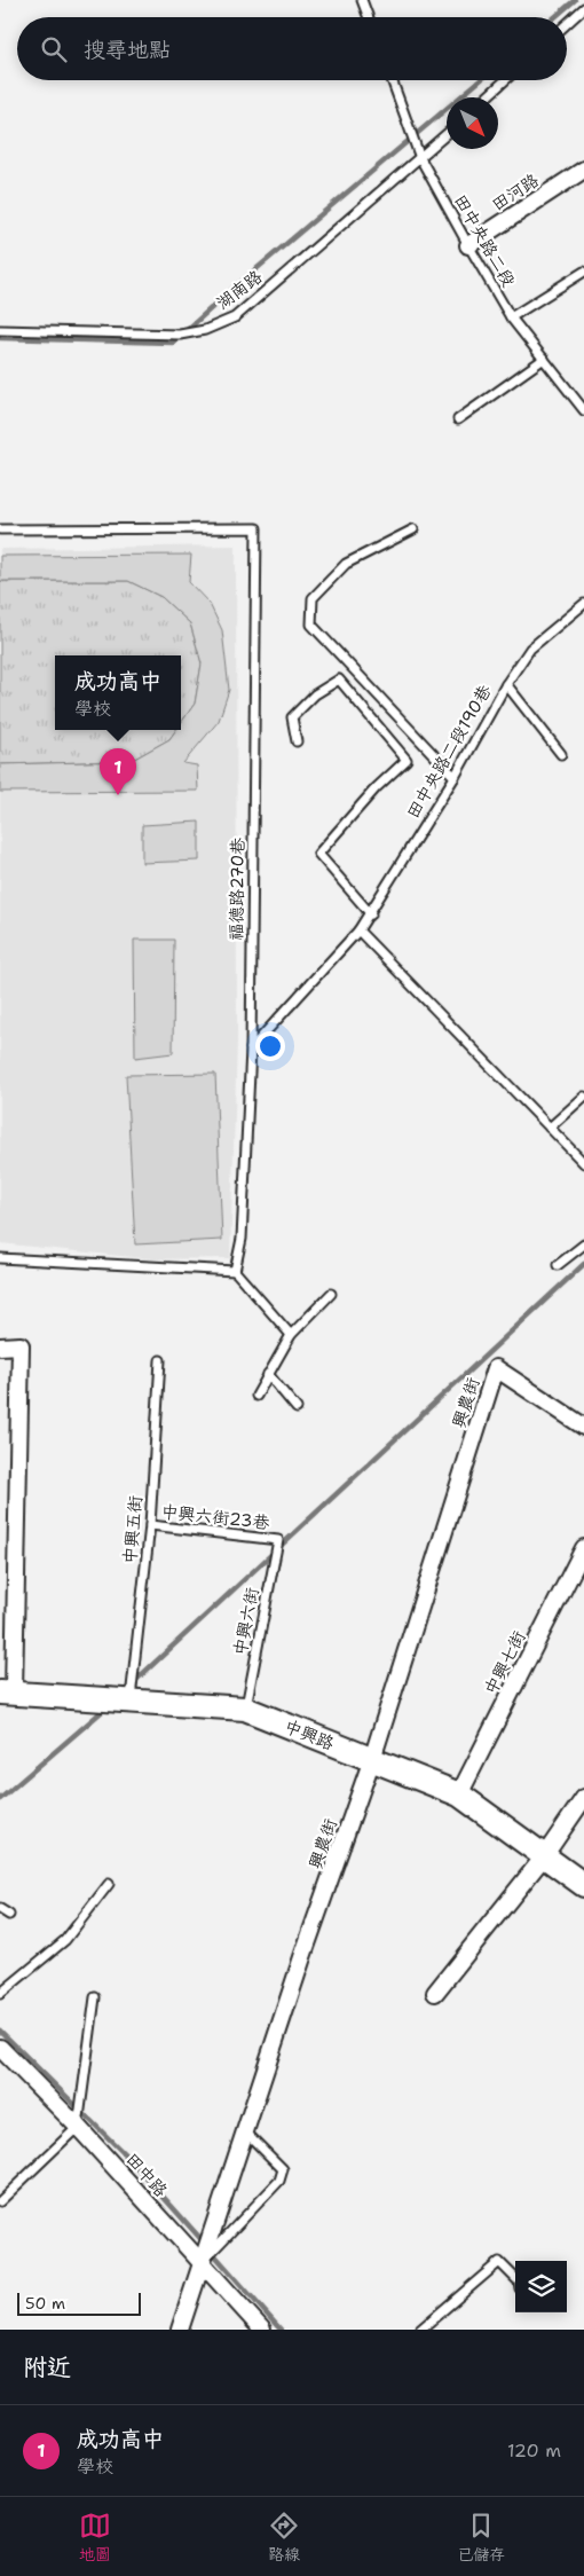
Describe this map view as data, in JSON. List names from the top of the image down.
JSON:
{
  "streets": {
    "street": [
      "田河路",
      "興農街",
      "中興七街",
      "中興路",
      "田中路"
    ],
    "lane": [
      "田中央路二段",
      "湖南路",
      "田中央路二段190巷",
      "福德路270巷",
      "中興六街23巷",
      "中興五街",
      "中興六街"
    ]
  },
  "crossings": [
    ["田河路", "田中央路二段"],
    ["田中央路二段", "湖南路"],
    ["田中央路二段190巷", "福德路270巷"],
    ["興農街", "中興路"],
    ["興農街", "田中路"],
    ["中興六街23巷", "中興五街"],
    ["中興六街23巷", "中興六街"],
    ["中興五街", "中興路"],
    ["中興六街", "中興路"],
    ["中興七街", "中興路"]
  ],
  "scale_bar": "50 m",
  "north": "bottom right",
  "page": {
    "search": "搜尋地點",
    "popup": ["成功高中", "學校"],
    "pins": "1",
    "scale": "50 m",
    "heading": "附近",
    "list": [
      {
        "mark": "1",
        "name": "成功高中",
        "note": "學校",
        "value": "120 m"
      }
    ],
    "nav": ["地圖", "路線", "已儲存"]
  }
}
